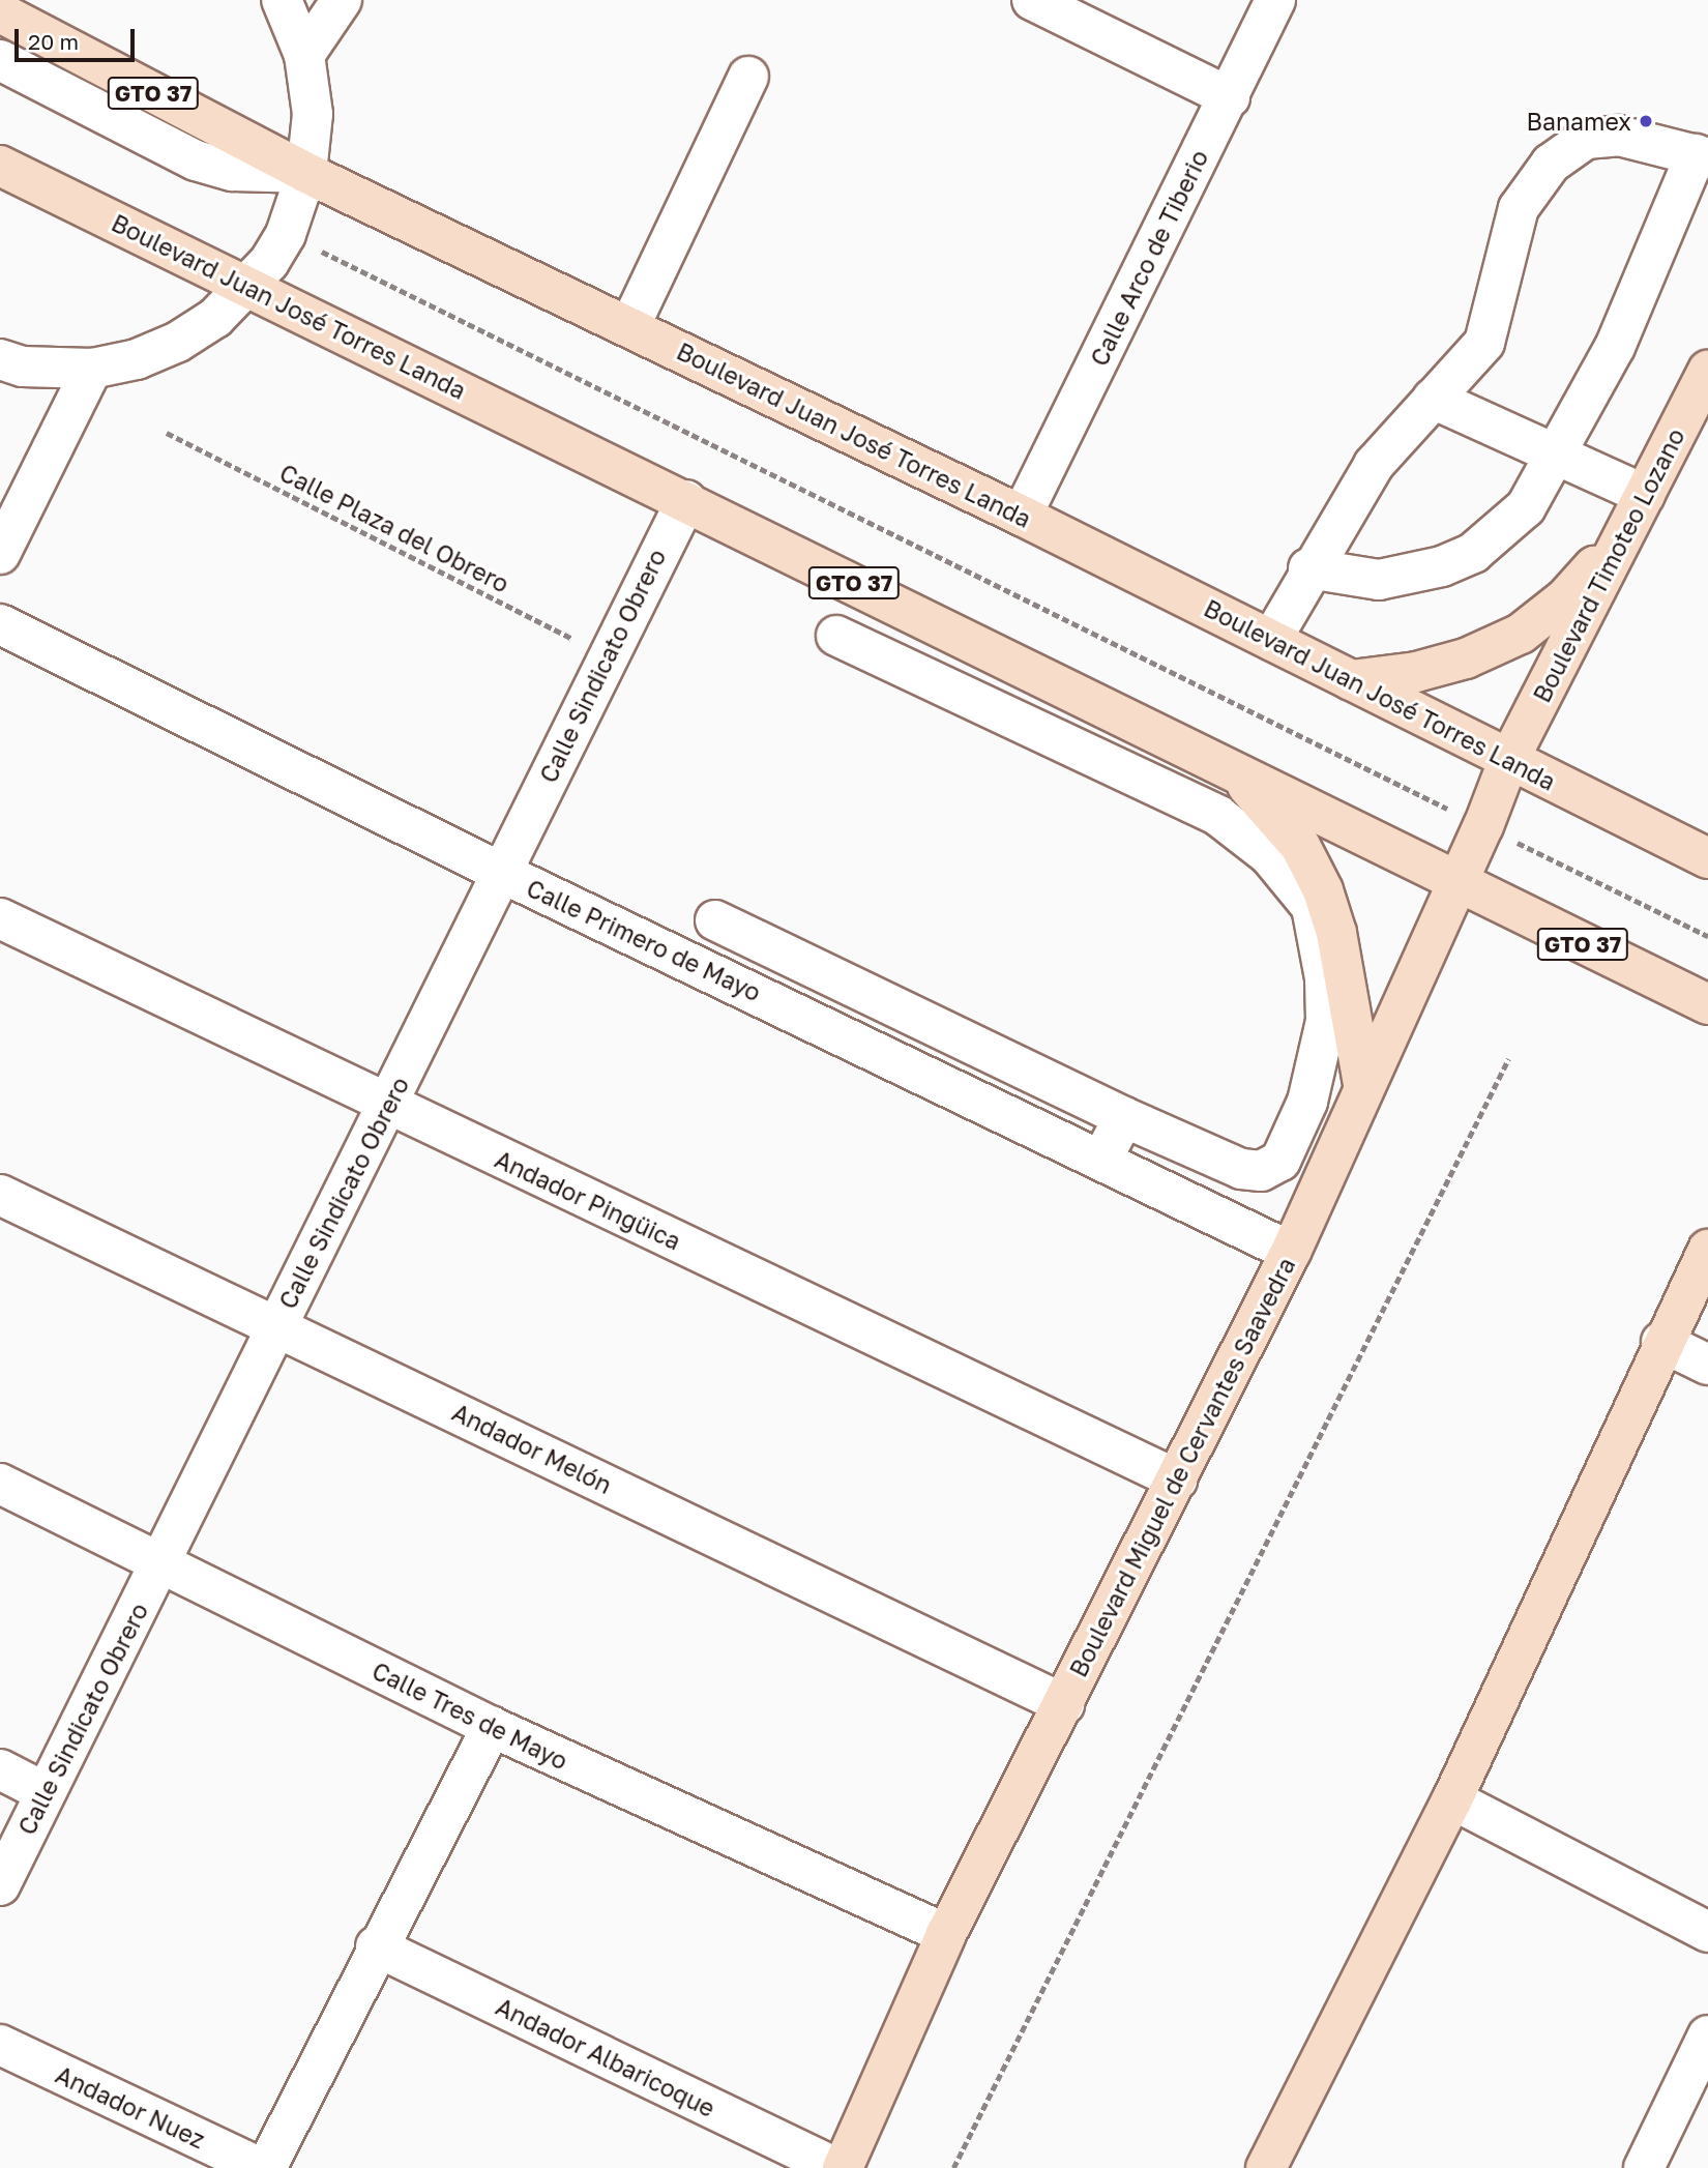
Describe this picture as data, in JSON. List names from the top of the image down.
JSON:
{
  "streets": {
    "main road": [
      "GTO 37",
      "Boulevard Juan José Torres Landa",
      "Boulevard Timoteo Lozano",
      "Boulevard Miguel de Cervantes Saavedra"
    ],
    "street": [
      "Calle Arco de Tiberio",
      "Calle Sindicato Obrero",
      "Calle Primero de Mayo",
      "Andador Pingüica",
      "Andador Melón",
      "Calle Tres de Mayo",
      "Andador Albaricoque",
      "Andador Nuez"
    ],
    "path": ["Calle Plaza del Obrero"]
  },
  "crossings": [
    ["Calle Arco de Tiberio", "Boulevard Juan José Torres Landa"],
    ["Boulevard Juan José Torres Landa", "Boulevard Timoteo Lozano"],
    ["Boulevard Juan José Torres Landa", "Calle Sindicato Obrero"],
    ["Boulevard Juan José Torres Landa", "Boulevard Miguel de Cervantes Saavedra"],
    ["Calle Plaza del Obrero", "Calle Sindicato Obrero"],
    ["Boulevard Timoteo Lozano", "Boulevard Miguel de Cervantes Saavedra"],
    ["Calle Sindicato Obrero", "Calle Primero de Mayo"],
    ["Calle Sindicato Obrero", "Andador Pingüica"],
    ["Calle Sindicato Obrero", "Andador Melón"],
    ["Calle Sindicato Obrero", "Calle Tres de Mayo"],
    ["Calle Primero de Mayo", "Boulevard Miguel de Cervantes Saavedra"],
    ["Andador Pingüica", "Boulevard Miguel de Cervantes Saavedra"],
    ["Andador Melón", "Boulevard Miguel de Cervantes Saavedra"],
    ["Boulevard Miguel de Cervantes Saavedra", "Calle Tres de Mayo"]
  ],
  "places": ["Banamex"],
  "scale_bar": "20 m"
}
